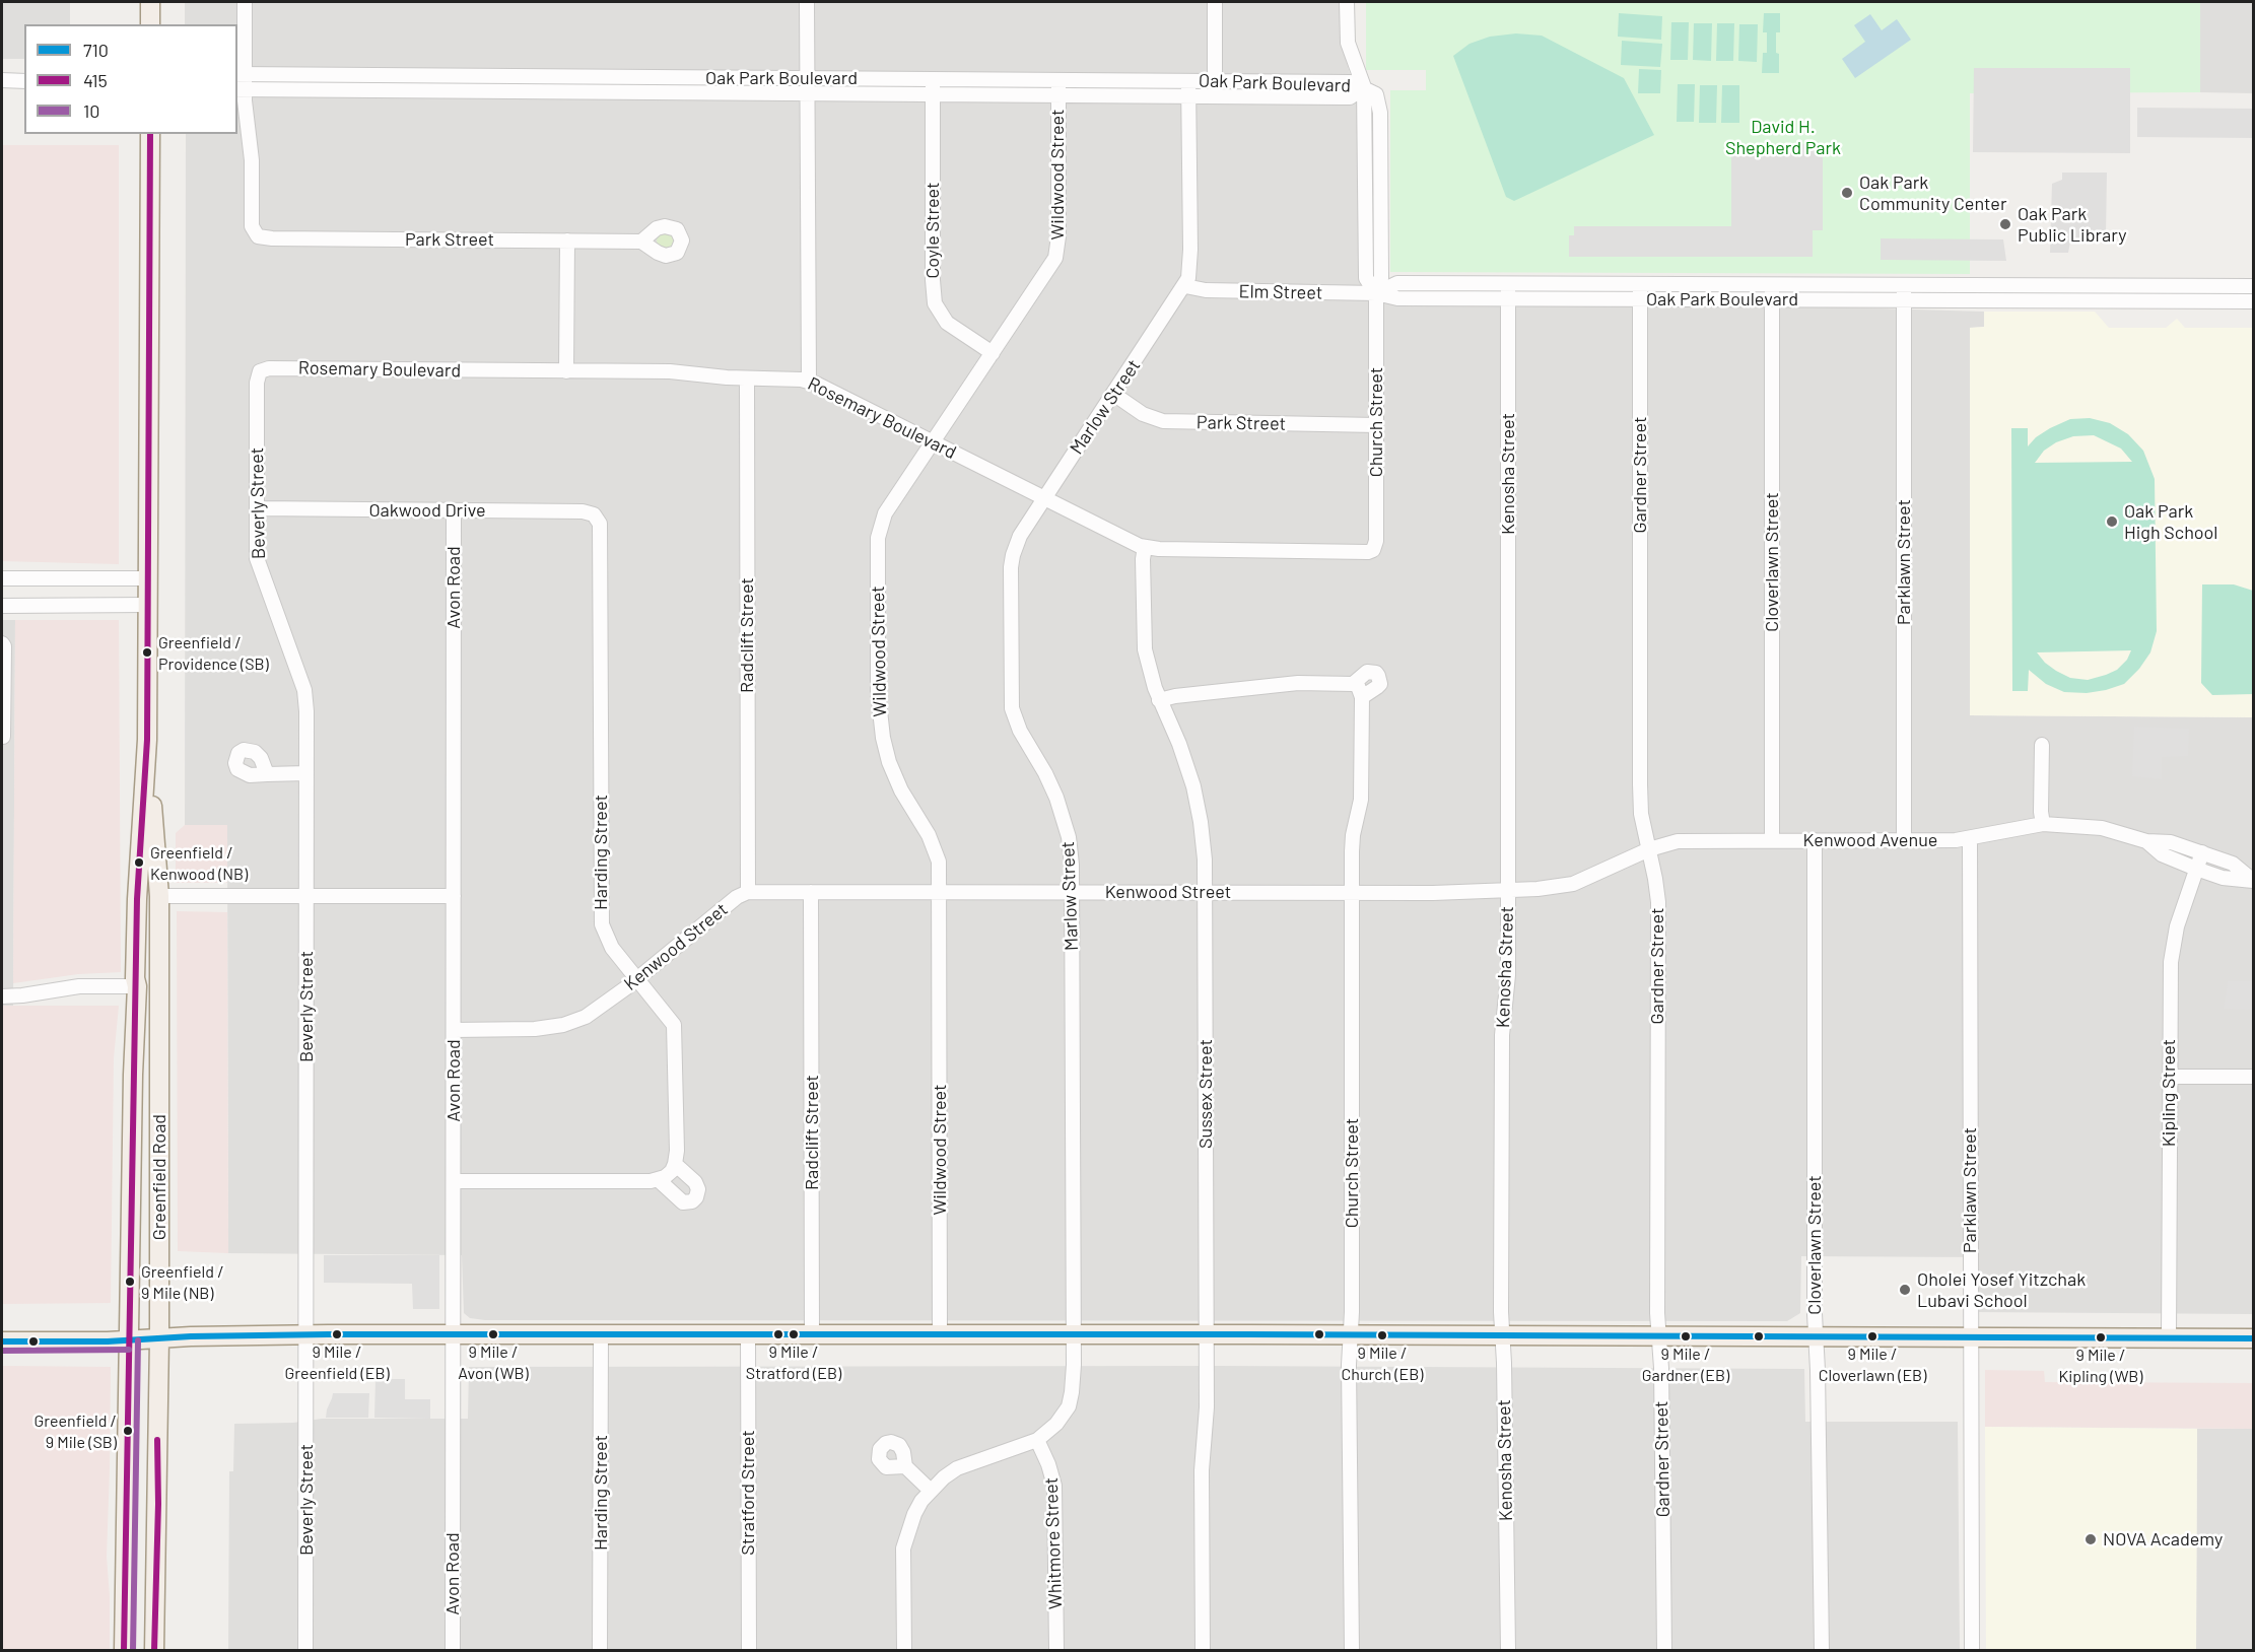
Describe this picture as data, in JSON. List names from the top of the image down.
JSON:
{
  "streets": {
    "main road": ["Greenfield Road"],
    "street": [
      "Oak Park Boulevard",
      "Wildwood Street",
      "Coyle Street",
      "Park Street",
      "Elm Street",
      "Rosemary Boulevard",
      "Marlow Street",
      "Church Street",
      "Kenosha Street",
      "Gardner Street",
      "Beverly Street",
      "Oakwood Drive",
      "Cloverlawn Street",
      "Parklawn Street",
      "Avon Road",
      "Radclift Street",
      "Kenwood Avenue",
      "Harding Street",
      "Kenwood Street",
      "Kipling Street",
      "Sussex Street",
      "Stratford Street",
      "Whitmore Street"
    ]
  },
  "crossings": [
    ["Oak Park Boulevard", "Wildwood Street"],
    ["Oak Park Boulevard", "Coyle Street"],
    ["Oak Park Boulevard", "Park Street"],
    ["Oak Park Boulevard", "Elm Street"],
    ["Oak Park Boulevard", "Marlow Street"],
    ["Oak Park Boulevard", "Church Street"],
    ["Oak Park Boulevard", "Kenosha Street"],
    ["Oak Park Boulevard", "Gardner Street"],
    ["Oak Park Boulevard", "Cloverlawn Street"],
    ["Oak Park Boulevard", "Parklawn Street"],
    ["Wildwood Street", "Coyle Street"],
    ["Wildwood Street", "Rosemary Boulevard"],
    ["Wildwood Street", "Kenwood Street"],
    ["Park Street", "Marlow Street"],
    ["Park Street", "Church Street"],
    ["Elm Street", "Marlow Street"],
    ["Elm Street", "Church Street"],
    ["Rosemary Boulevard", "Marlow Street"],
    ["Rosemary Boulevard", "Church Street"],
    ["Rosemary Boulevard", "Beverly Street"],
    ["Rosemary Boulevard", "Radclift Street"],
    ["Rosemary Boulevard", "Sussex Street"],
    ["Marlow Street", "Kenwood Street"],
    ["Marlow Street", "Whitmore Street"],
    ["Church Street", "Kenwood Street"],
    ["Kenosha Street", "Kenwood Street"],
    ["Gardner Street", "Kenwood Street"],
    ["Beverly Street", "Oakwood Drive"],
    ["Oakwood Drive", "Avon Road"],
    ["Oakwood Drive", "Harding Street"],
    ["Cloverlawn Street", "Kenwood Avenue"],
    ["Cloverlawn Street", "Kenwood Street"],
    ["Parklawn Street", "Kenwood Avenue"],
    ["Avon Road", "Kenwood Street"],
    ["Radclift Street", "Kenwood Street"],
    ["Kenwood Avenue", "Kenwood Street"],
    ["Harding Street", "Kenwood Street"],
    ["Kenwood Street", "Sussex Street"]
  ],
  "parks": ["David H. Shepherd Park"],
  "places": [
    "Oak Park Community Center",
    "Oak Park Public Library",
    "Oak Park High School",
    "Greenfield / Providence (SB)",
    "Greenfield / Kenwood (NB)",
    "Greenfield / 9 Mile (NB)",
    "Oholei Yosef Yitzchak Lubavi School",
    "9 Mile / Greenfield (EB)",
    "9 Mile / Avon (WB)",
    "9 Mile / Stratford (EB)",
    "9 Mile / Church (EB)",
    "9 Mile / Gardner (EB)",
    "9 Mile / Cloverlawn (EB)",
    "9 Mile / Kipling (WB)",
    "Greenfield / 9 Mile (SB)",
    "NOVA Academy"
  ],
  "lines": ["transit line 415", "transit line 710", "transit line 10"],
  "legend": ["710", "415", "10"]
}
